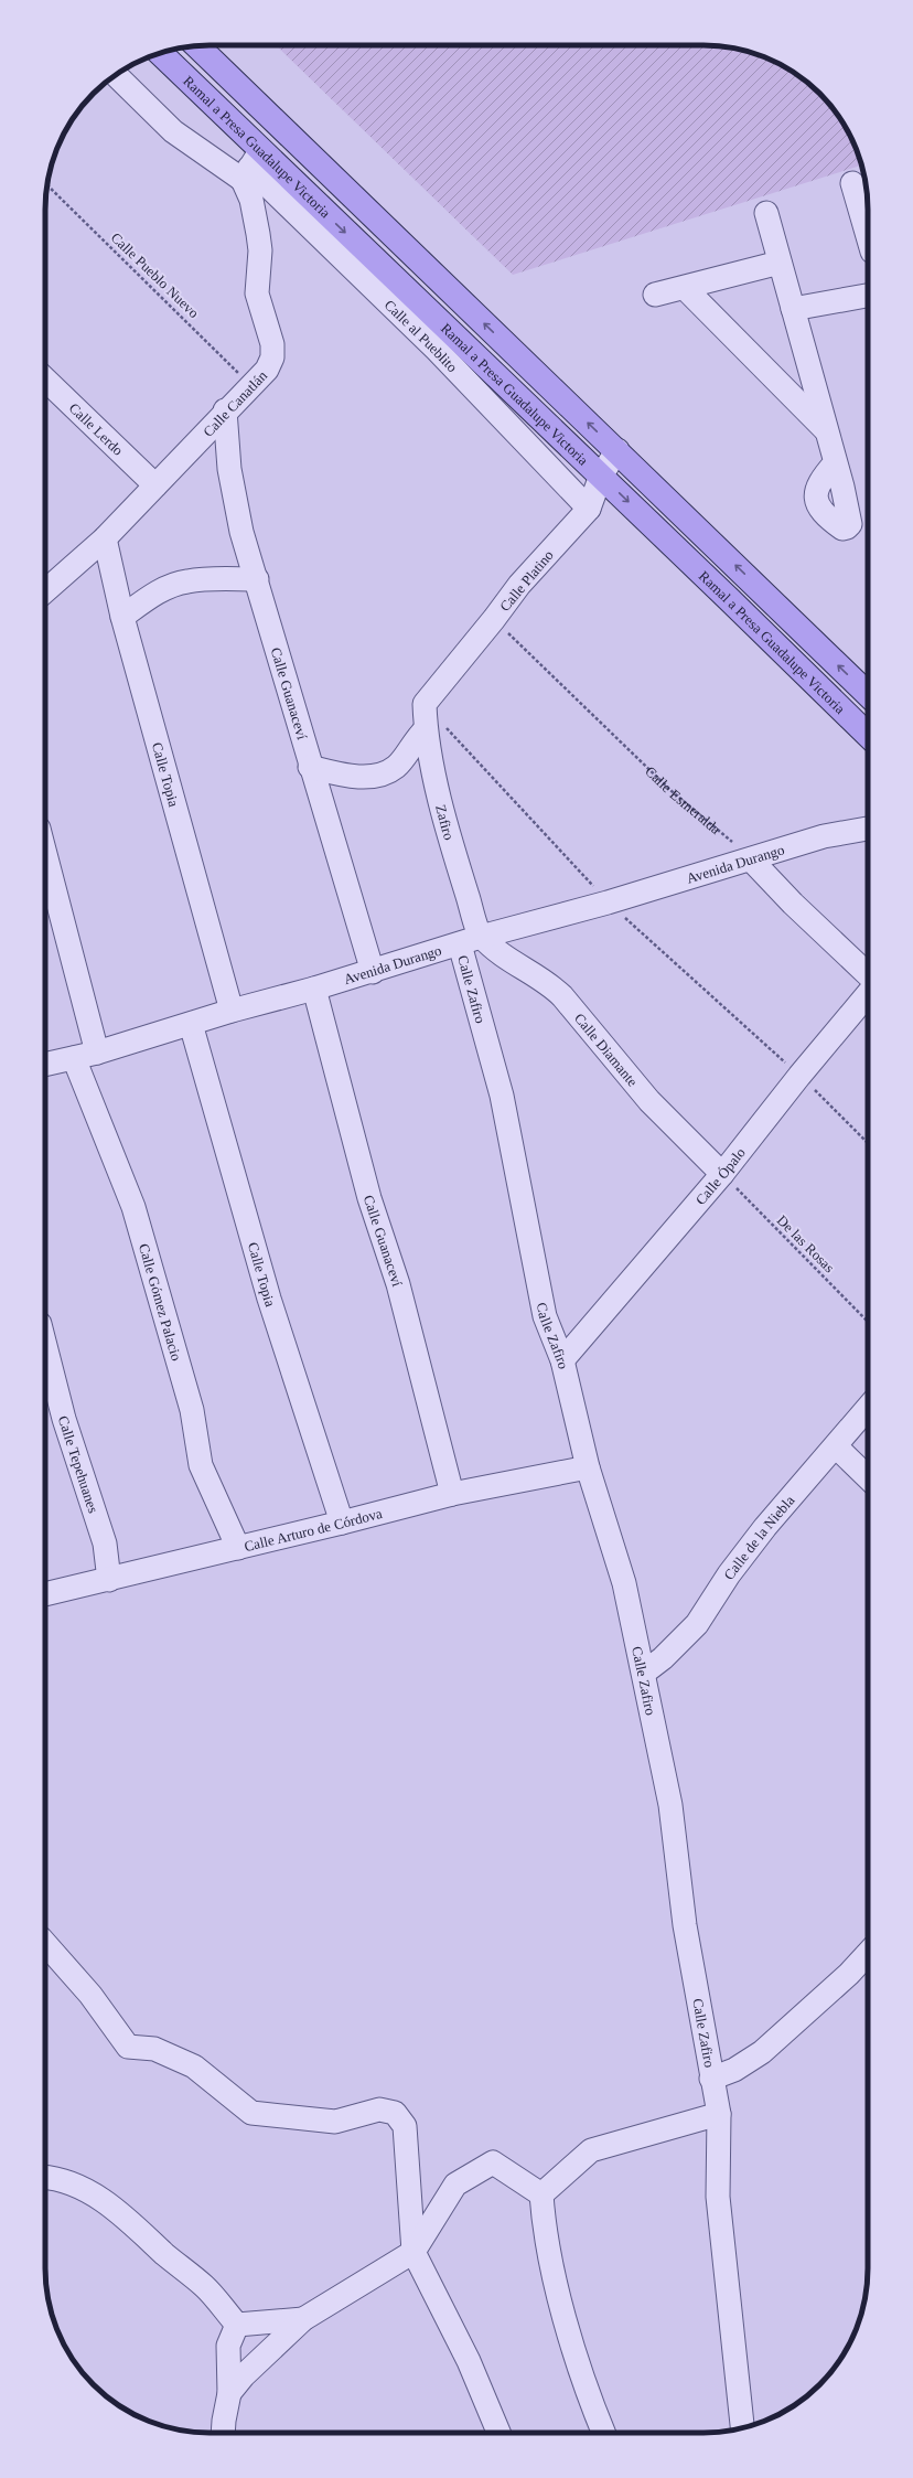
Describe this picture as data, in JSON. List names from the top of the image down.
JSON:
{
  "streets": {
    "main road": ["Ramal a Presa Guadalupe Victoria"],
    "street": [
      "Calle al Pueblito",
      "Calle Canatlán",
      "Calle Lerdo",
      "Calle Platino",
      "Calle Guanaceví",
      "Calle Topia",
      "Zafiro",
      "Avenida Durango",
      "Calle Zafiro",
      "Calle Diamante",
      "Calle Ópalo",
      "Calle Gómez Palacio",
      "Calle Tepehuanes",
      "Calle Arturo de Córdova",
      "Calle de la Niebla"
    ],
    "path": ["Calle Pueblo Nuevo", "Calle Esmeralda", "De las Rosas"]
  },
  "crossings": [
    ["Ramal a Presa Guadalupe Victoria", "Calle al Pueblito"],
    ["Ramal a Presa Guadalupe Victoria", "Calle Canatlán"],
    ["Ramal a Presa Guadalupe Victoria", "Calle Platino"],
    ["Calle Pueblo Nuevo", "Calle Canatlán"],
    ["Calle al Pueblito", "Calle Canatlán"],
    ["Calle al Pueblito", "Calle Platino"],
    ["Calle Canatlán", "Calle Lerdo"],
    ["Calle Canatlán", "Calle Guanaceví"],
    ["Calle Canatlán", "Calle Topia"],
    ["Calle Platino", "Calle Esmeralda"],
    ["Calle Platino", "Zafiro"],
    ["Calle Guanaceví", "Avenida Durango"],
    ["Calle Guanaceví", "Calle Arturo de Córdova"],
    ["Calle Topia", "Avenida Durango"],
    ["Calle Topia", "Calle Arturo de Córdova"],
    ["Calle Esmeralda", "Avenida Durango"],
    ["Zafiro", "Avenida Durango"],
    ["Zafiro", "Calle Diamante"],
    ["Avenida Durango", "Calle Zafiro"],
    ["Avenida Durango", "Calle Diamante"],
    ["Avenida Durango", "Calle Gómez Palacio"],
    ["Calle Zafiro", "Calle Ópalo"],
    ["Calle Zafiro", "Calle Arturo de Córdova"],
    ["Calle Zafiro", "Calle de la Niebla"],
    ["Calle Diamante", "Calle Ópalo"],
    ["Calle Diamante", "De las Rosas"],
    ["Calle Ópalo", "De las Rosas"],
    ["Calle Gómez Palacio", "Calle Arturo de Córdova"],
    ["Calle Tepehuanes", "Calle Arturo de Córdova"]
  ]
}
